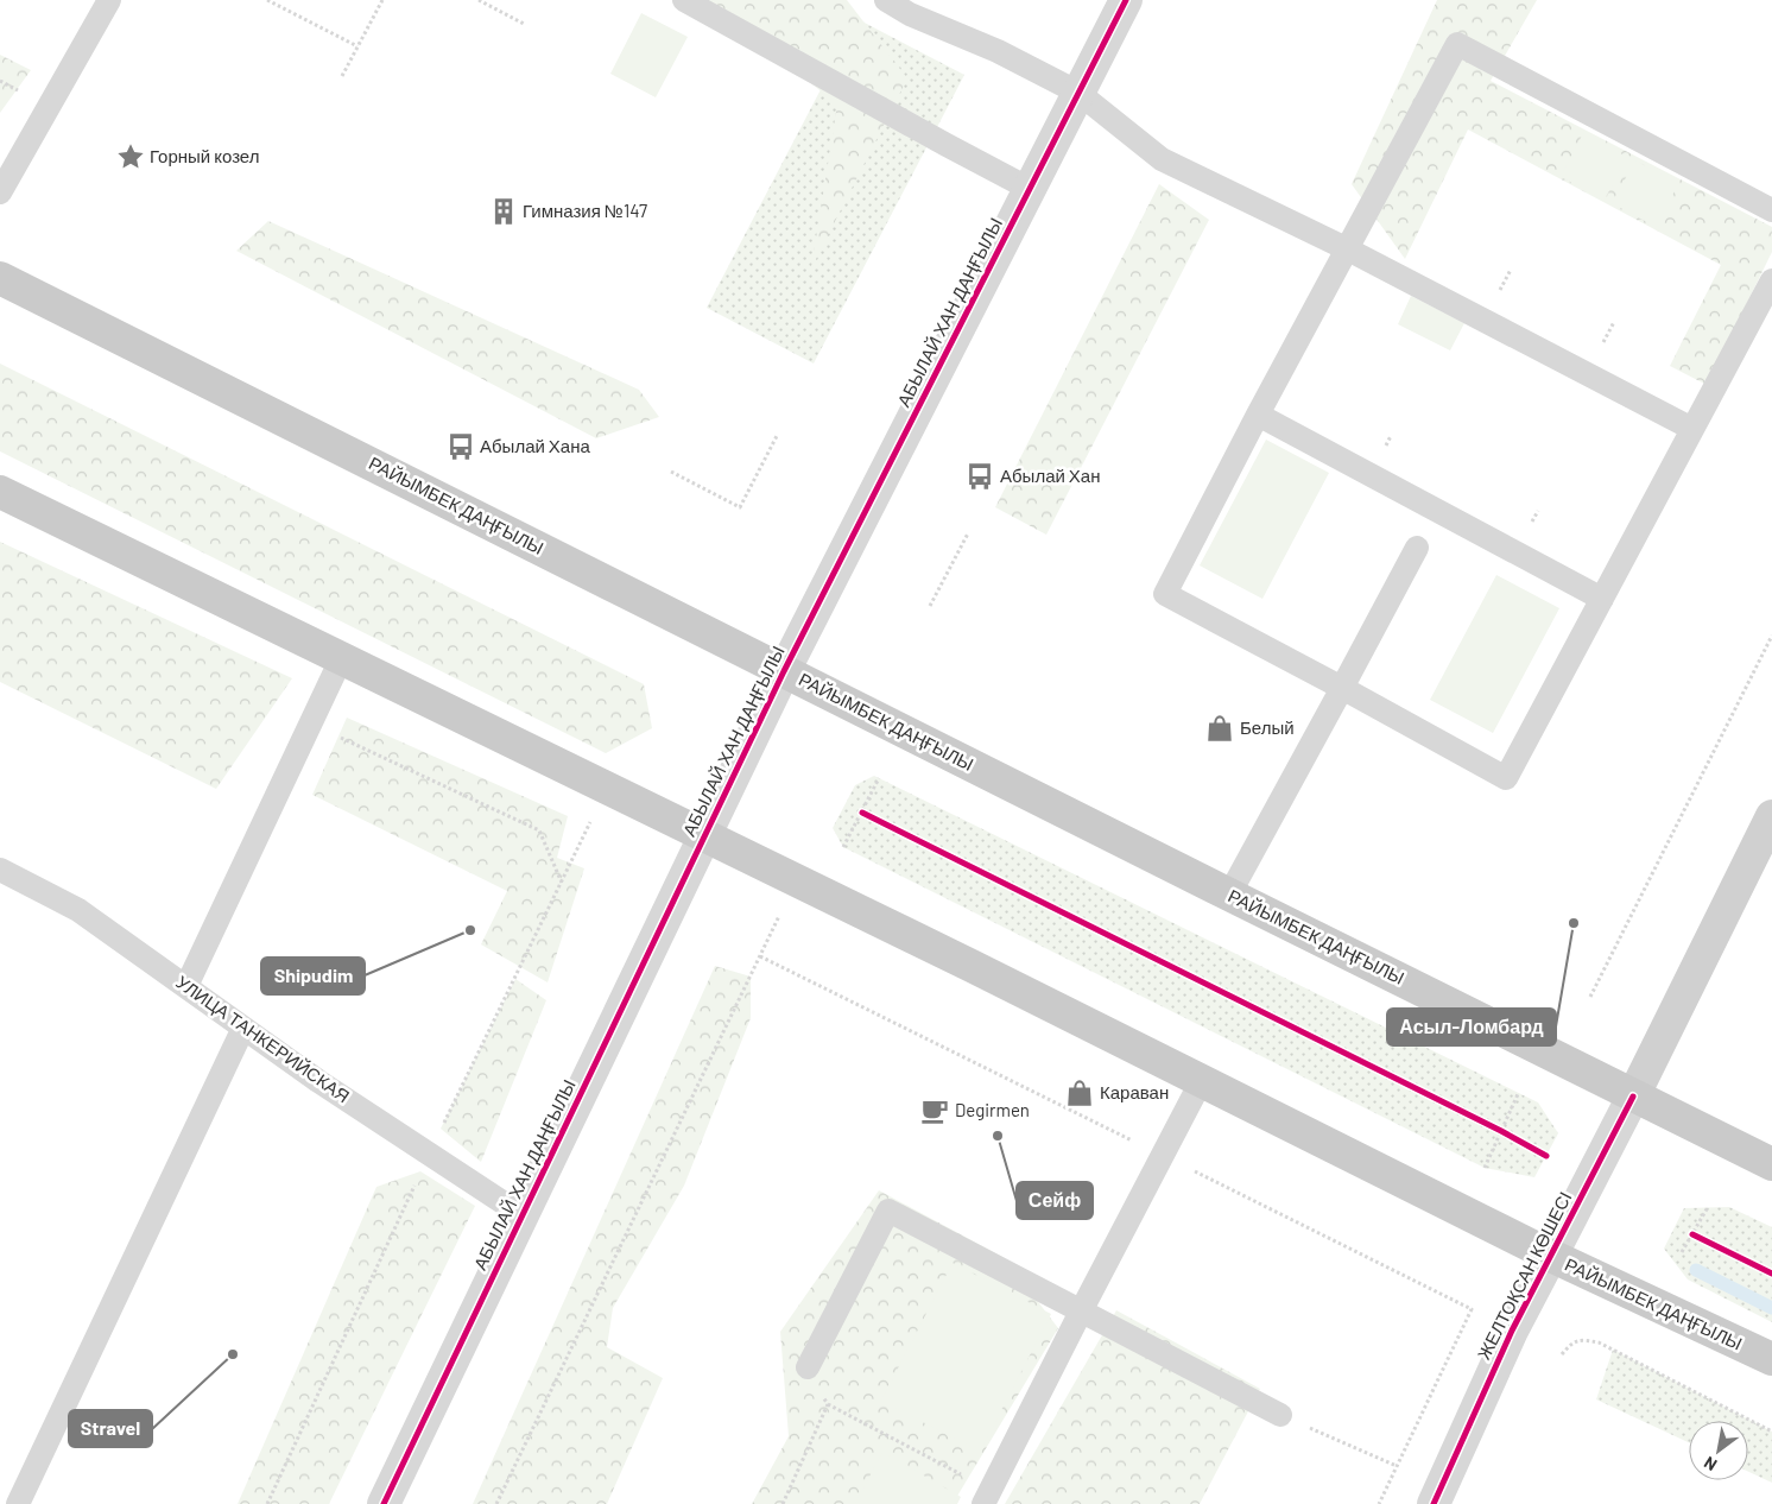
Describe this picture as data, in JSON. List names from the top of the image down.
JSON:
{
  "streets": {
    "main road": ["РАЙЫМБЕК ДАҢҒЫЛЫ", "ЖЕЛТОҚСАН КӨШЕСІ"],
    "street": ["АБЫЛАЙ ХАН ДАҢҒЫЛЫ"],
    "lane": ["УЛИЦА ТАНКЕРИЙСКАЯ"]
  },
  "crossings": [
    ["АБЫЛАЙ ХАН ДАҢҒЫЛЫ", "РАЙЫМБЕК ДАҢҒЫЛЫ"],
    ["АБЫЛАЙ ХАН ДАҢҒЫЛЫ", "УЛИЦА ТАНКЕРИЙСКАЯ"],
    ["РАЙЫМБЕК ДАҢҒЫЛЫ", "ЖЕЛТОҚСАН КӨШЕСІ"]
  ],
  "places": {
    "place": ["Горный козел"],
    "building": ["Гимназия №147"],
    "bus stop": ["Абылай Хана", "Абылай Хан"],
    "shop": ["Белый", "Караван"],
    "other": [
      "Асыл-Ломбард",
      "Shipudim",
      "Сейф",
      "Stravel"
    ],
    "cafe": ["Degirmen"]
  },
  "north": "bottom left"
}
